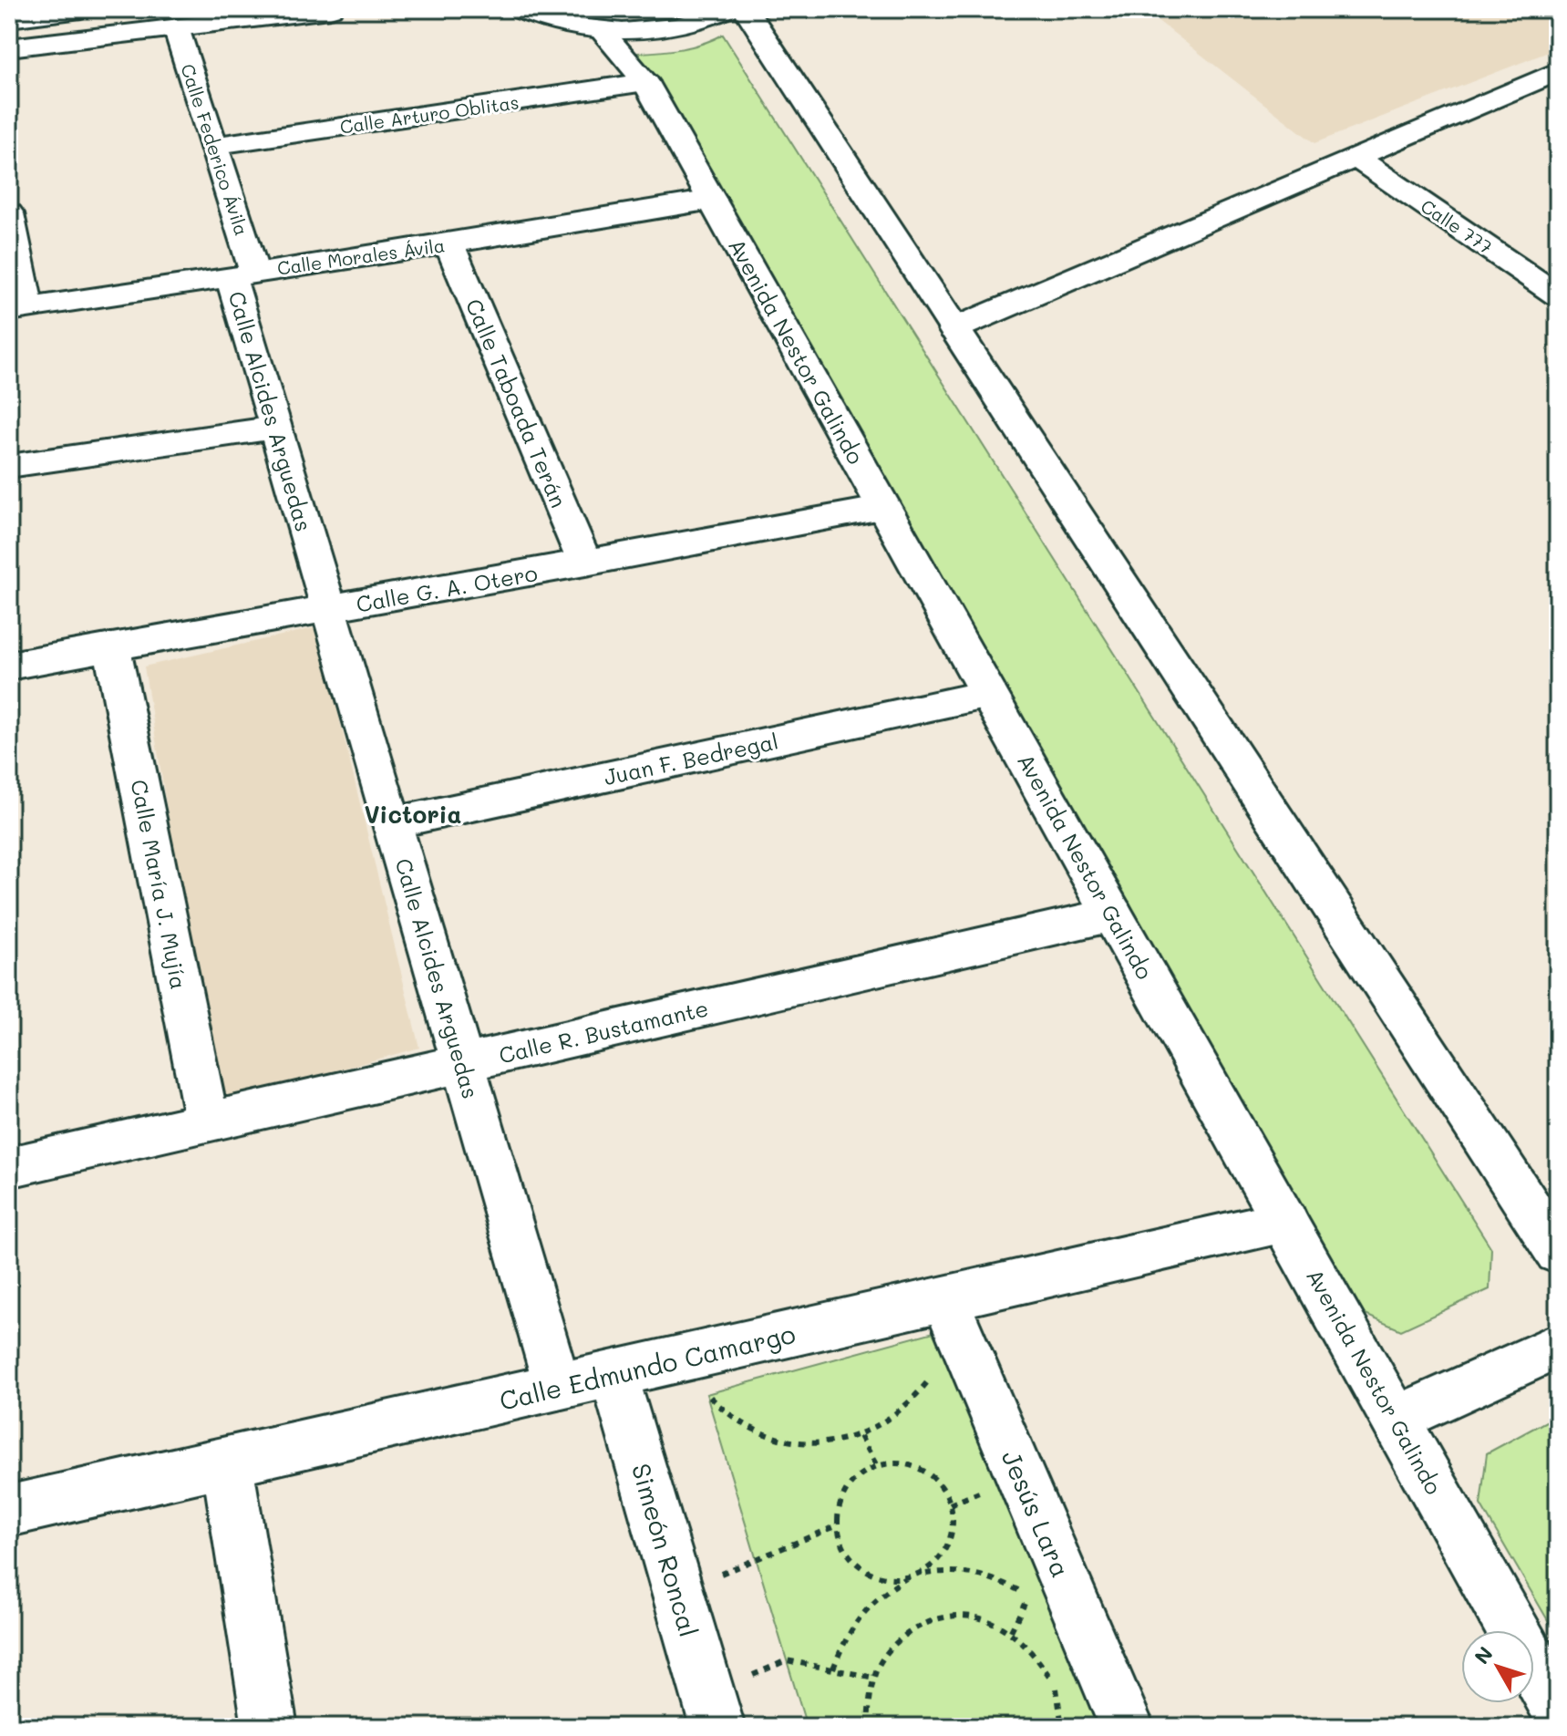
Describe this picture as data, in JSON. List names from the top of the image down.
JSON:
{
  "streets": {
    "street": [
      "Calle Arturo Oblitas",
      "Calle Federico Ávila",
      "Calle 777",
      "Calle Morales Ávila",
      "Avenida Nestor Galindo",
      "Calle Taboada Terán",
      "Calle Alcides Arguedas",
      "Calle G. A. Otero",
      "Juan F. Bedregal",
      "Calle María J. Mujía",
      "Calle R. Bustamante",
      "Calle Edmundo Camargo",
      "Jesús Lara",
      "Simeón Roncal"
    ]
  },
  "crossings": [
    ["Calle Arturo Oblitas", "Calle Federico Ávila"],
    ["Calle Arturo Oblitas", "Avenida Nestor Galindo"],
    ["Calle Federico Ávila", "Calle Morales Ávila"],
    ["Calle Federico Ávila", "Calle Alcides Arguedas"],
    ["Calle Morales Ávila", "Avenida Nestor Galindo"],
    ["Calle Morales Ávila", "Calle Taboada Terán"],
    ["Calle Morales Ávila", "Calle Alcides Arguedas"],
    ["Avenida Nestor Galindo", "Calle G. A. Otero"],
    ["Avenida Nestor Galindo", "Juan F. Bedregal"],
    ["Avenida Nestor Galindo", "Calle R. Bustamante"],
    ["Avenida Nestor Galindo", "Calle Edmundo Camargo"],
    ["Calle Taboada Terán", "Calle G. A. Otero"],
    ["Calle Alcides Arguedas", "Calle G. A. Otero"],
    ["Calle Alcides Arguedas", "Juan F. Bedregal"],
    ["Calle Alcides Arguedas", "Calle R. Bustamante"],
    ["Calle Alcides Arguedas", "Calle Edmundo Camargo"],
    ["Calle G. A. Otero", "Calle María J. Mujía"],
    ["Calle María J. Mujía", "Calle R. Bustamante"],
    ["Calle Edmundo Camargo", "Jesús Lara"],
    ["Calle Edmundo Camargo", "Simeón Roncal"]
  ],
  "districts": ["Victoria"],
  "north": "top left"
}
